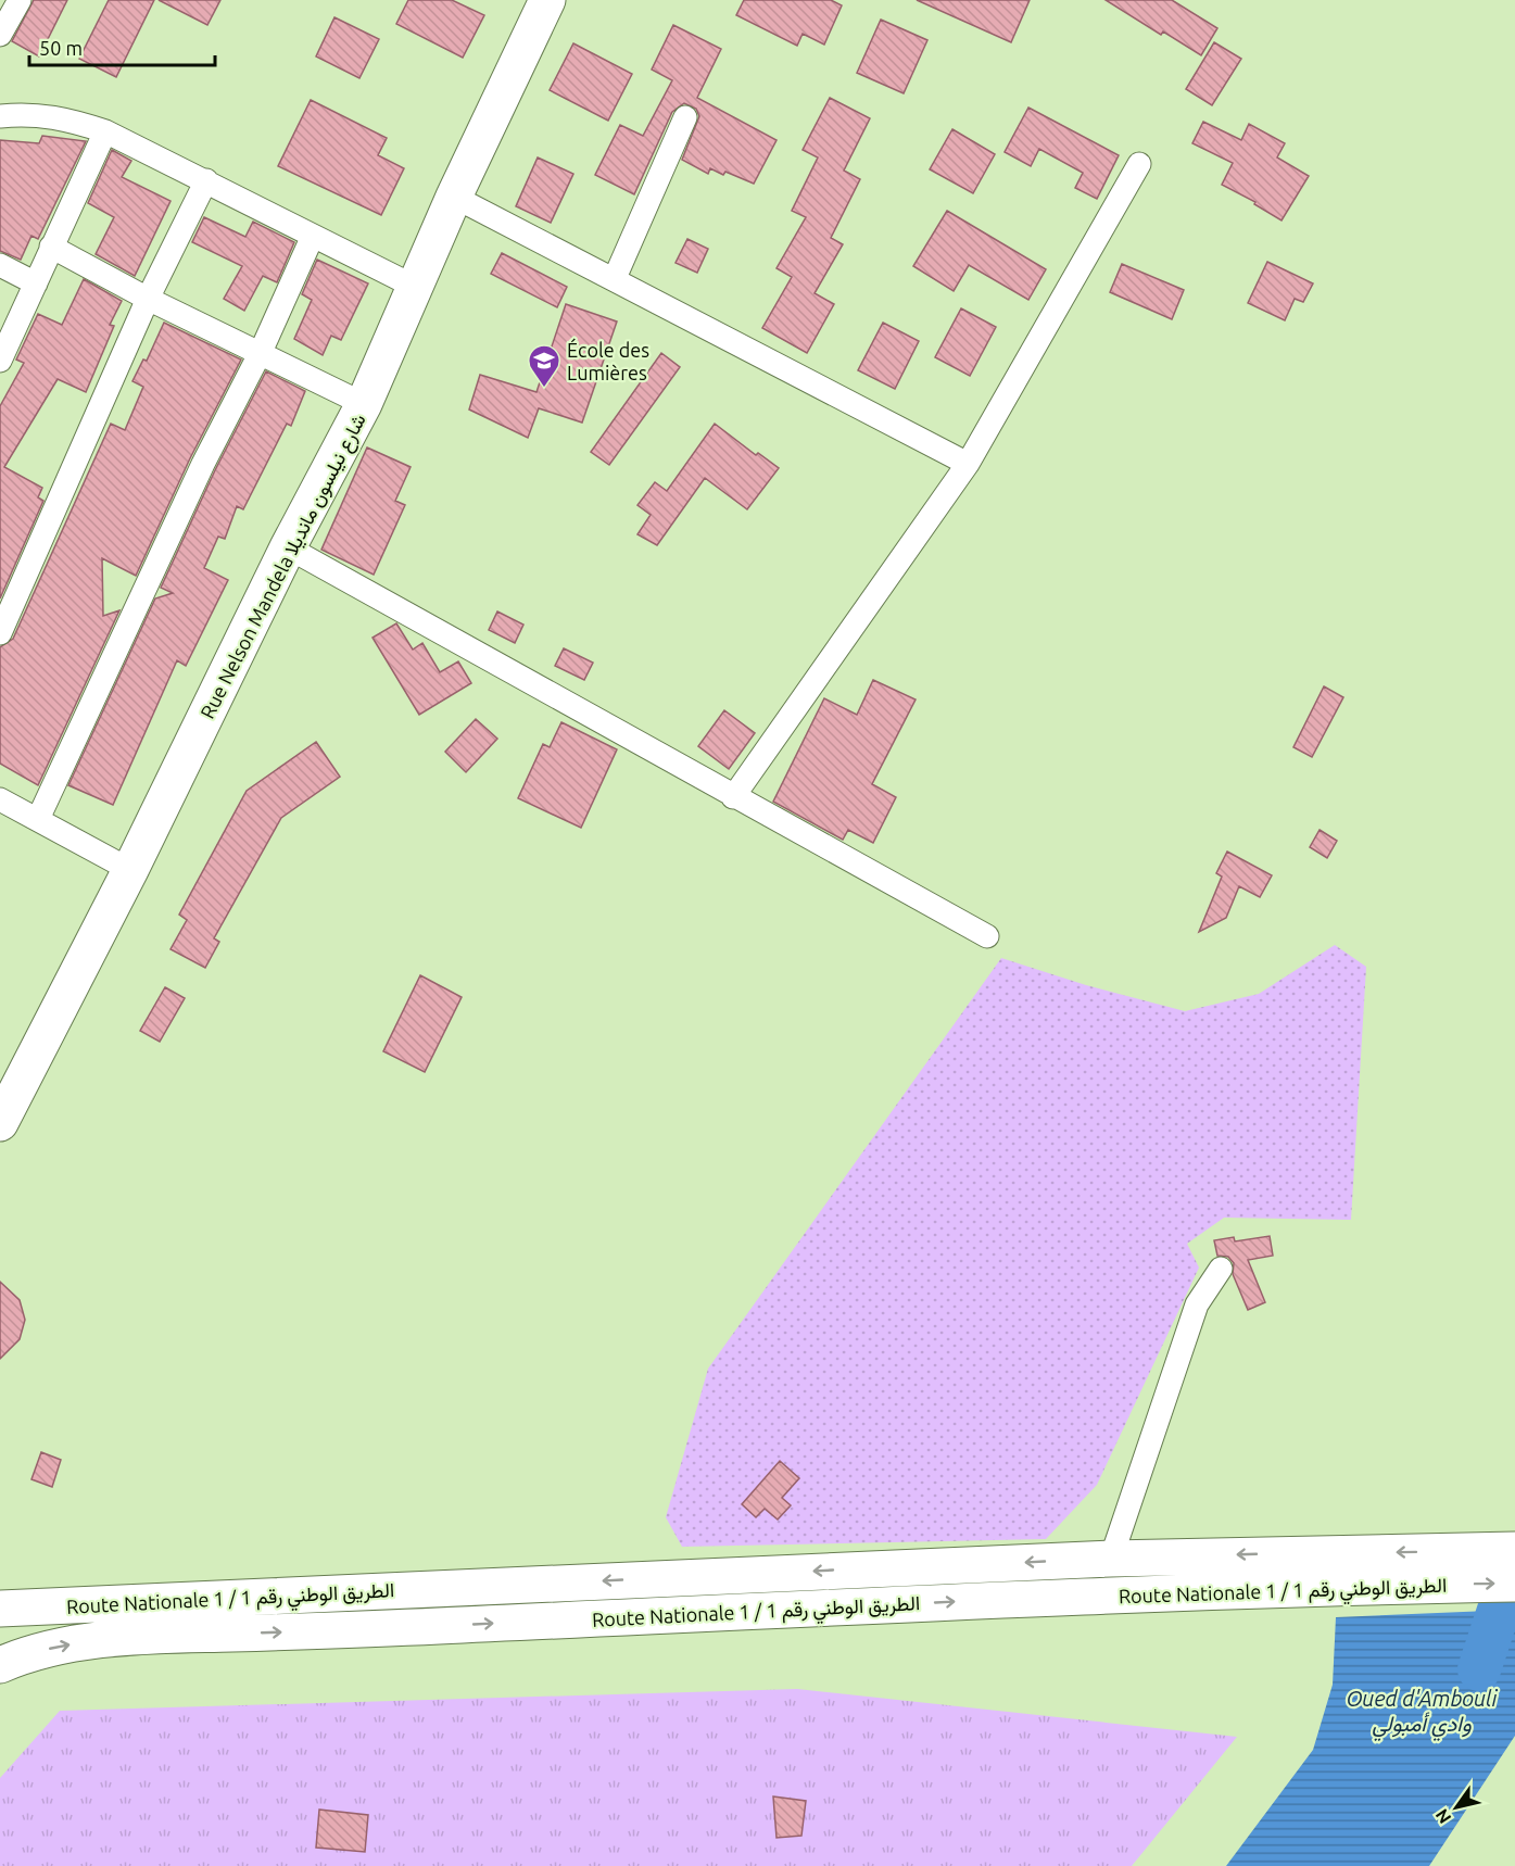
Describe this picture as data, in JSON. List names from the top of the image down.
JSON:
{
  "streets": {
    "main road": ["Rue Nelson Mandela شارع نيلسون مانديلا", "Route Nationale 1 / الطريق الوطني رقم 1"]
  },
  "water": ["Oued d'Ambouli وادي أمبولي"],
  "places": {
    "school or university": ["École des Lumières"]
  },
  "scale_bar": "50 m",
  "north": "bottom left"
}
